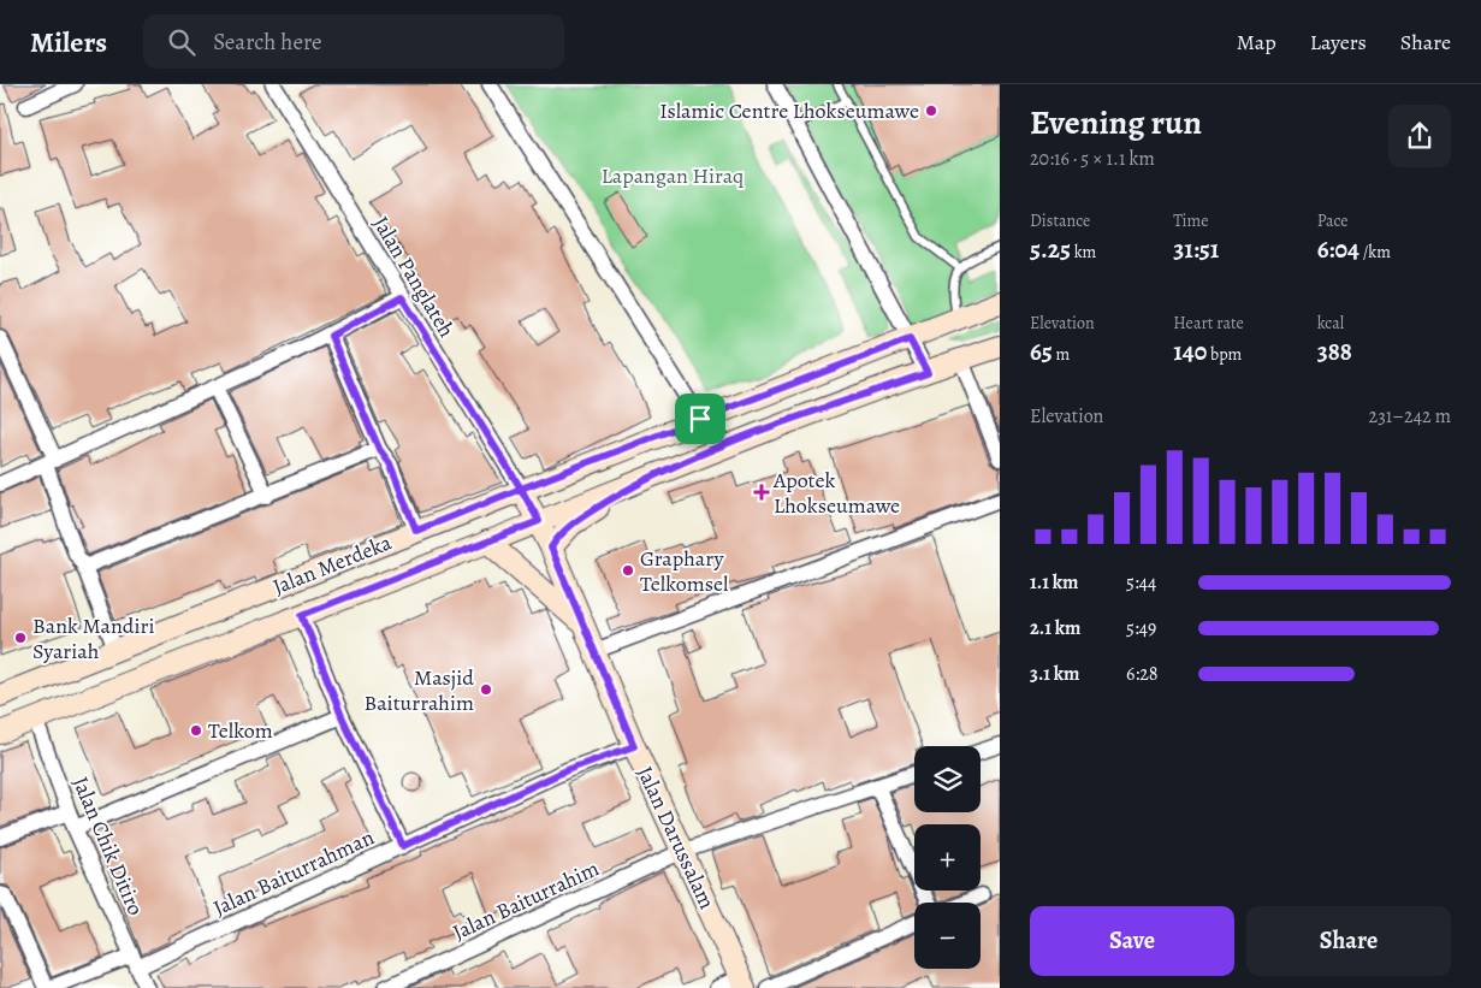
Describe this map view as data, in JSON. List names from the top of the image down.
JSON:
{
  "streets": {
    "main road": ["Jalan Merdeka", "Jalan Darussalam"],
    "street": [
      "Jalan Panglateh",
      "Jalan Chik Ditiro",
      "Jalan Baiturrahman",
      "Jalan Baiturrahim"
    ]
  },
  "crossings": [
    ["Jalan Panglateh", "Jalan Merdeka"],
    ["Jalan Panglateh", "Jalan Darussalam"],
    ["Jalan Merdeka", "Jalan Darussalam"],
    ["Jalan Merdeka", "Jalan Chik Ditiro"],
    ["Jalan Darussalam", "Jalan Baiturrahman"],
    ["Jalan Darussalam", "Jalan Baiturrahim"],
    ["Jalan Chik Ditiro", "Jalan Baiturrahman"]
  ],
  "parks": ["Lapangan Hiraq"],
  "places": {
    "other": [
      "Islamic Centre Lhokseumawe",
      "Graphary Telkomsel",
      "Bank Mandiri Syariah",
      "Masjid Baiturrahim",
      "Telkom"
    ],
    "health": ["Apotek Lhokseumawe"]
  },
  "page": {
    "header": "Milers",
    "search": "Search here",
    "nav": ["Map", "Layers", "Share"],
    "heading": ["Evening run", "20:16 · 5 × 1.1 km"],
    "stats": [
      ["Distance", "5.25 km"],
      ["Time", "31:51"],
      ["Pace", "6:04 /km"],
      ["Elevation", "65 m"],
      ["Heart rate", "140 bpm"],
      ["kcal", "388"]
    ],
    "chart": ["Elevation", "231–242 m"],
    "list": [
      {
        "name": "1.1 km",
        "note": "5:44"
      },
      {
        "name": "2.1 km",
        "note": "5:49"
      },
      {
        "name": "3.1 km",
        "note": "6:28"
      }
    ],
    "map_buttons": ["+", "−"],
    "buttons": ["Save", "Share"]
  }
}
